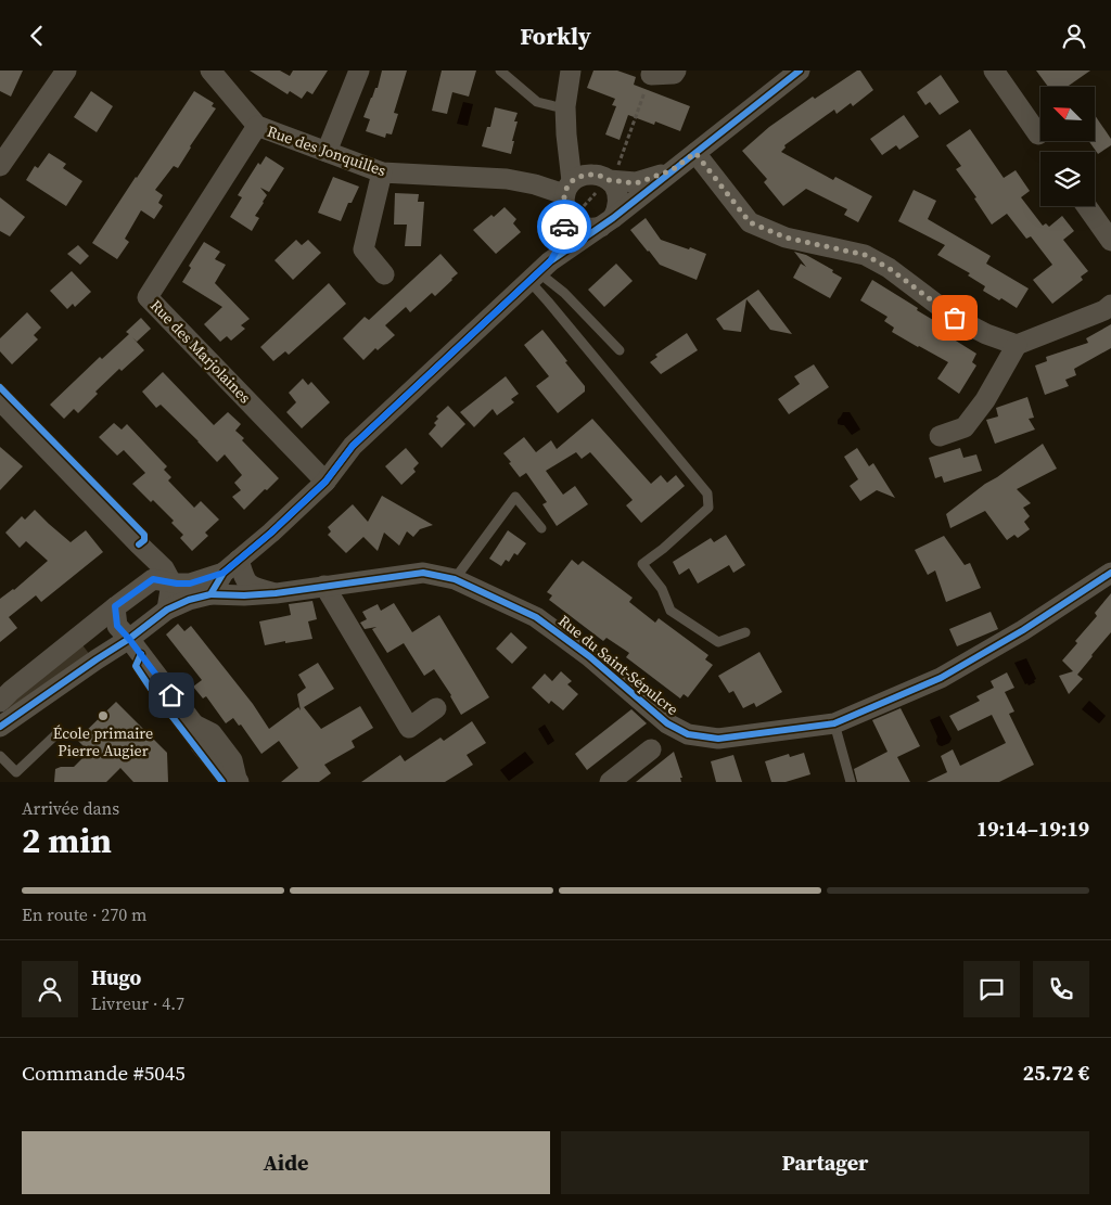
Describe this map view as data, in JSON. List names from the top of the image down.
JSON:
{
  "streets": {
    "street": ["Rue des Jonquilles", "Rue des Marjolaines", "Rue du Saint-Sépulcre"]
  },
  "crossings": [
    ["Rue des Jonquilles", "Rue des Marjolaines"]
  ],
  "places": ["École primaire Pierre Augier"],
  "north": "top left",
  "page": {
    "header": "Forkly",
    "heading": ["2 min", "Arrivée dans", "19:14–19:19"],
    "panel": [
      "Hugo",
      "Livreur · 4.7",
      "Commande #5045",
      "25.72 €"
    ],
    "bar": "En route · 270 m",
    "buttons": ["Aide", "Partager"]
  }
}
